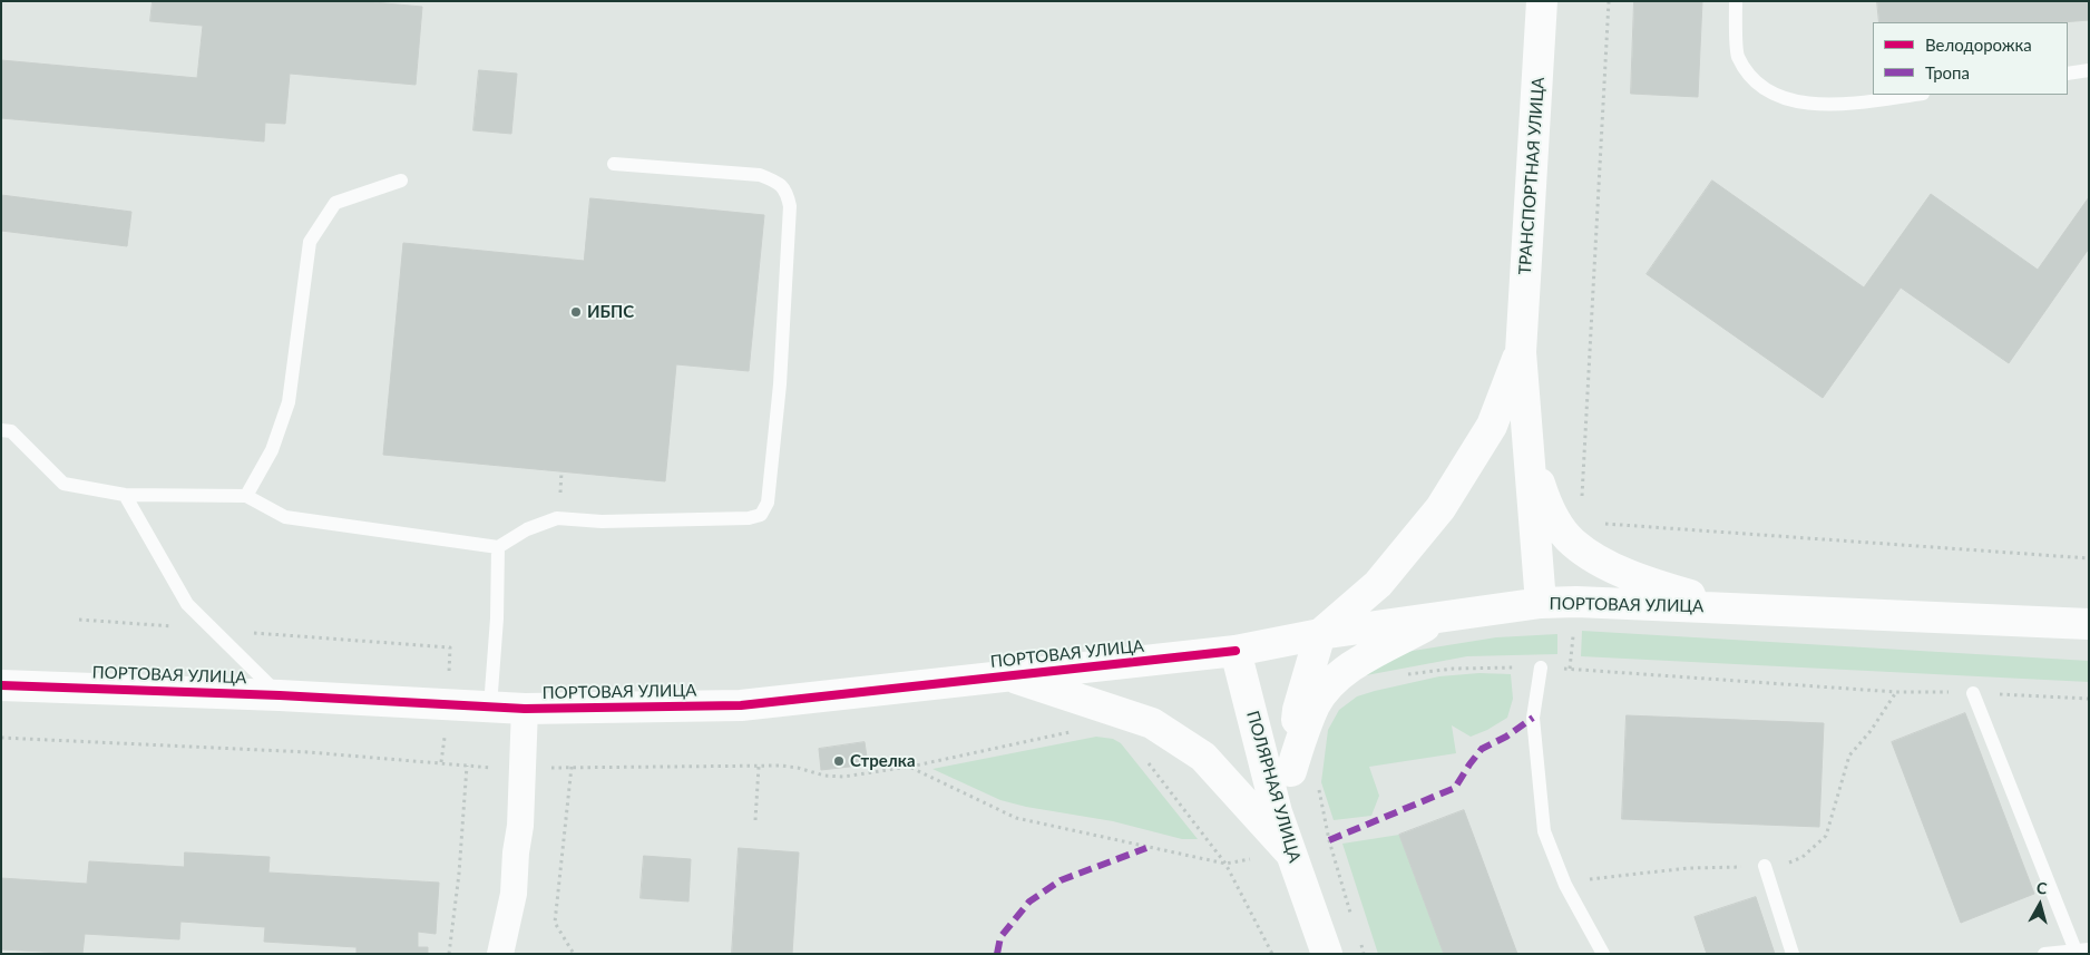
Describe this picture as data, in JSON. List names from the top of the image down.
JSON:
{
  "streets": {
    "main road": ["ТРАНСПОРТНАЯ УЛИЦА", "ПОРТОВАЯ УЛИЦА", "ПОЛЯРНАЯ УЛИЦА"]
  },
  "crossings": [
    ["ТРАНСПОРТНАЯ УЛИЦА", "ПОРТОВАЯ УЛИЦА"],
    ["ПОРТОВАЯ УЛИЦА", "ПОЛЯРНАЯ УЛИЦА"]
  ],
  "places": ["ИБПС", "Стрелка"],
  "legend": ["Велодорожка", "Тропа"],
  "north": "top"
}
